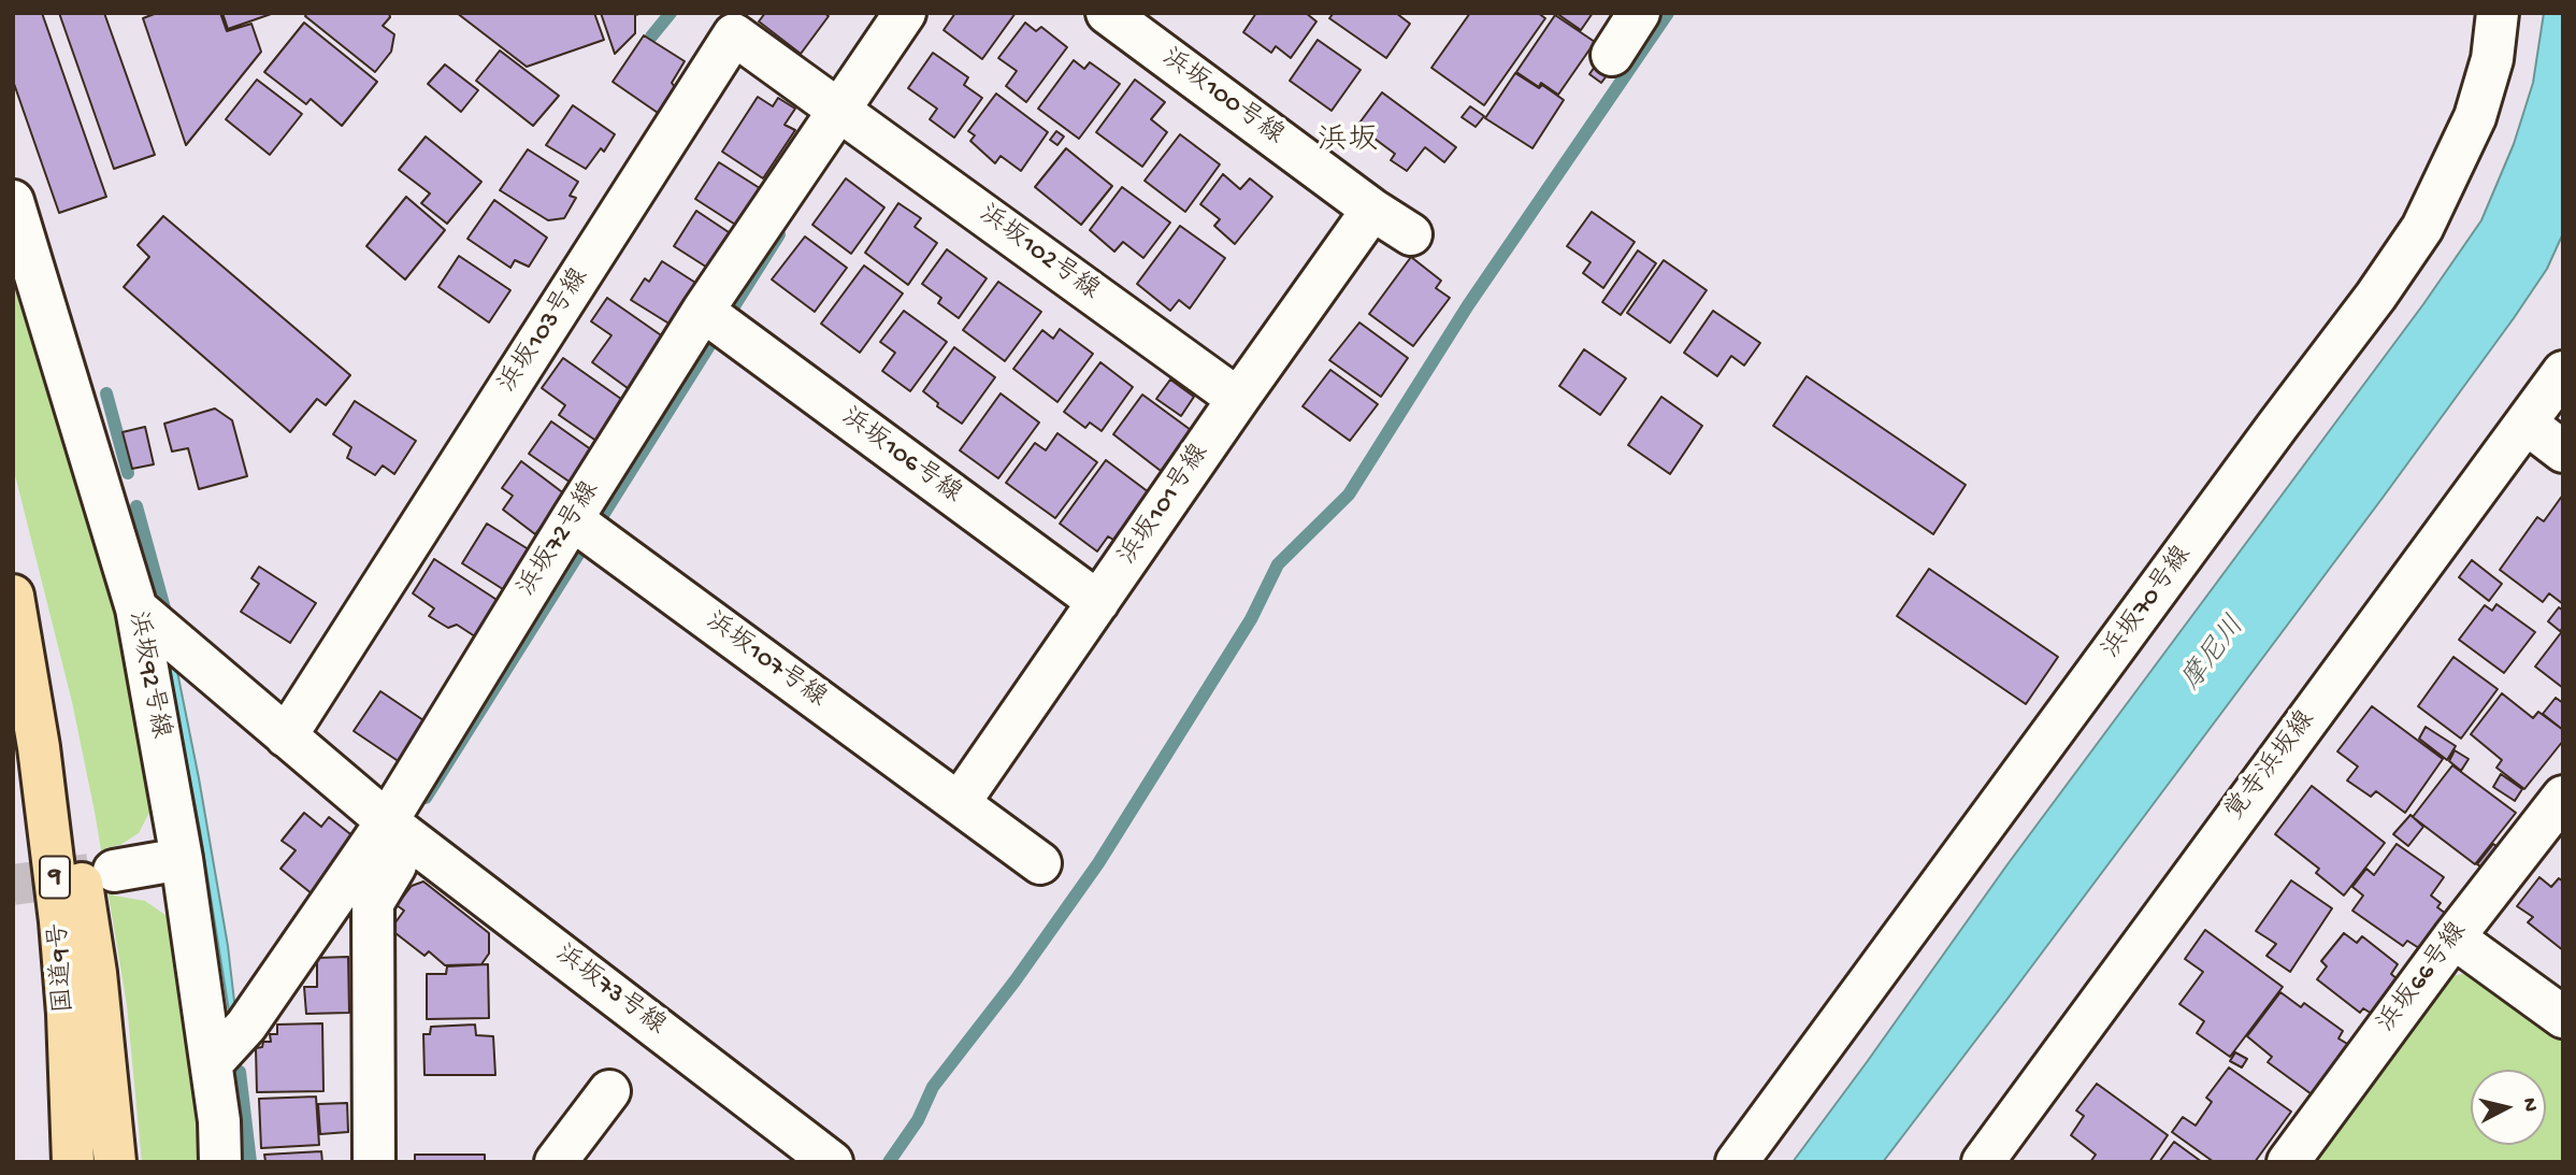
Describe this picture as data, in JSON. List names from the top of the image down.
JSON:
{
  "streets": {
    "highway": ["9", "国道9号"],
    "street": [
      "浜坂100号線",
      "浜坂102号線",
      "浜坂103号線",
      "浜坂106号線",
      "浜坂101号線",
      "浜坂72号線",
      "浜坂70号線",
      "浜坂107号線",
      "浜坂92号線",
      "覚寺浜坂線",
      "浜坂66号線",
      "浜坂73号線"
    ]
  },
  "crossings": [
    ["浜坂100号線", "浜坂101号線"],
    ["浜坂102号線", "浜坂103号線"],
    ["浜坂102号線", "浜坂101号線"],
    ["浜坂102号線", "浜坂72号線"],
    ["浜坂103号線", "浜坂72号線"],
    ["浜坂103号線", "浜坂73号線"],
    ["浜坂106号線", "浜坂101号線"],
    ["浜坂106号線", "浜坂72号線"],
    ["浜坂101号線", "浜坂107号線"],
    ["浜坂72号線", "浜坂107号線"],
    ["浜坂72号線", "浜坂92号線"],
    ["浜坂72号線", "浜坂73号線"],
    ["浜坂92号線", "浜坂73号線"]
  ],
  "districts": ["浜坂"],
  "water": ["摩尼川"],
  "north": "right"
}
